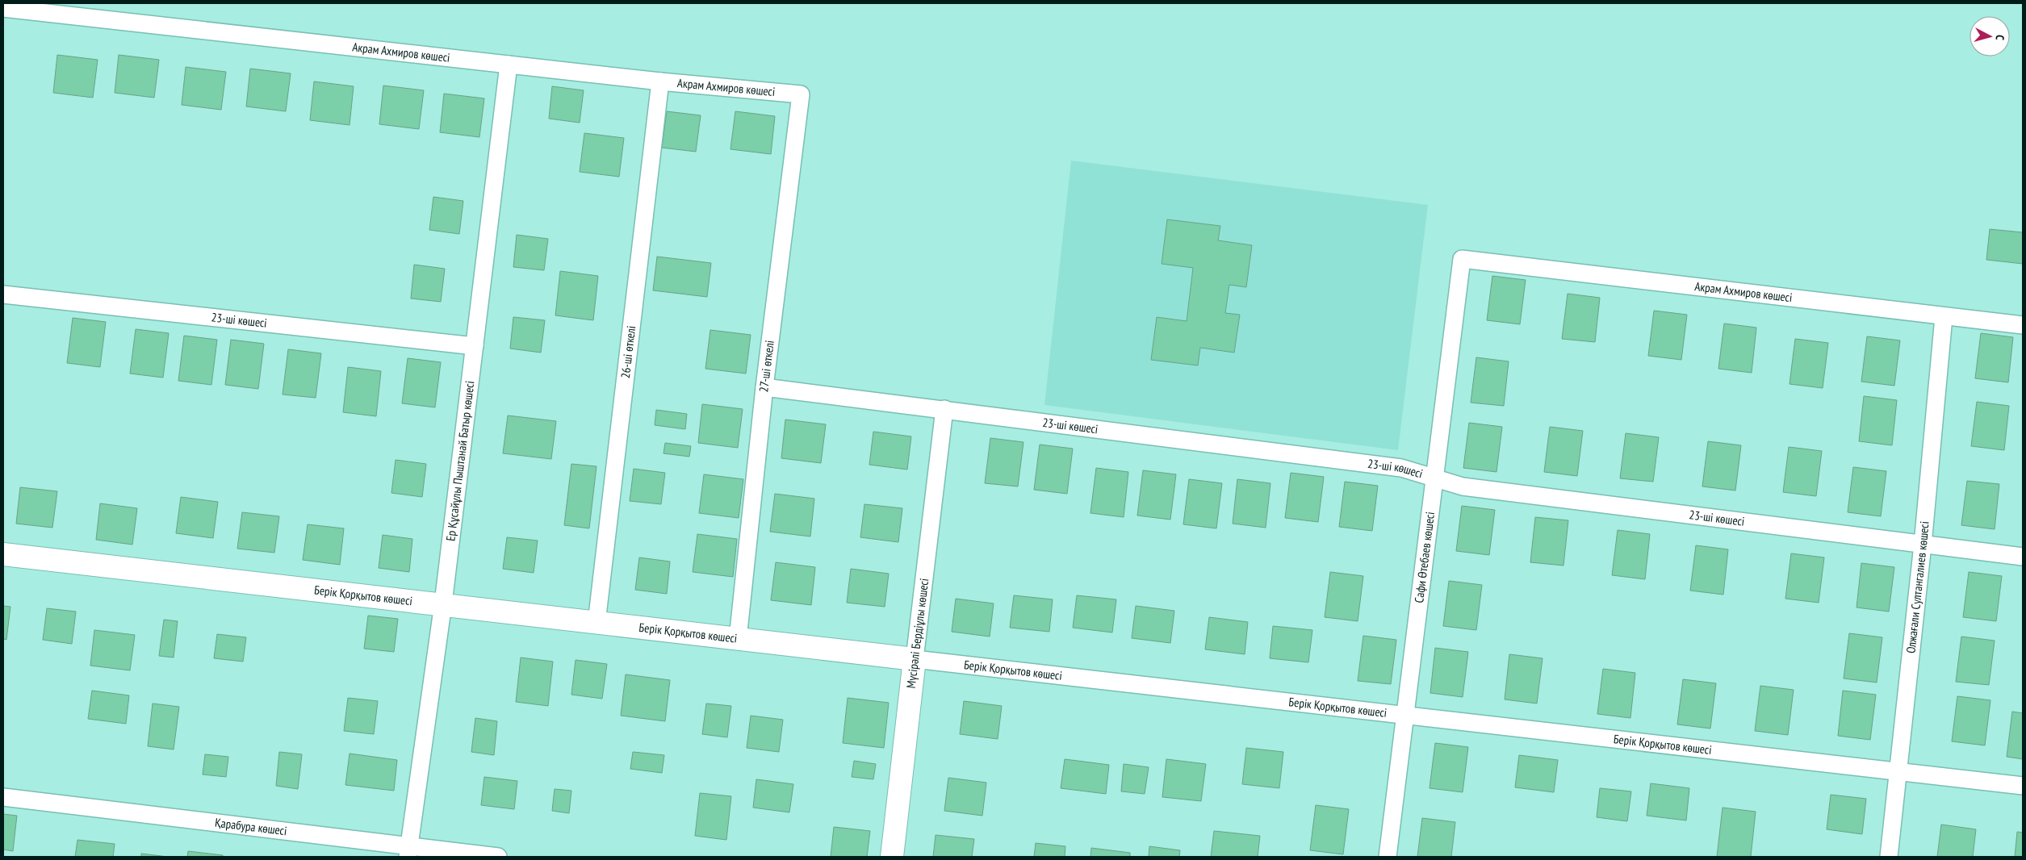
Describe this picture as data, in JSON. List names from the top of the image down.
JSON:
{
  "streets": {
    "street": [
      "Акрам Ахмиров көшесі",
      "23-шi көшесi",
      "26-ші өткелі",
      "27-ші өткелі",
      "Ер Құсайұлы Пыштанай Батыр көшесі",
      "Сафи Өтебаев көшесі",
      "Олжағали Султангалиев көшесі",
      "Берік Қорқытов көшесі",
      "Мүсірәлі Бердіұлы көшесі",
      "Қарабура көшесі"
    ]
  },
  "crossings": [
    ["Акрам Ахмиров көшесі", "26-ші өткелі"],
    ["Акрам Ахмиров көшесі", "27-ші өткелі"],
    ["Акрам Ахмиров көшесі", "Ер Құсайұлы Пыштанай Батыр көшесі"],
    ["Акрам Ахмиров көшесі", "Сафи Өтебаев көшесі"],
    ["Акрам Ахмиров көшесі", "Олжағали Султангалиев көшесі"],
    ["23-шi көшесi", "27-ші өткелі"],
    ["23-шi көшесi", "Ер Құсайұлы Пыштанай Батыр көшесі"],
    ["23-шi көшесi", "Сафи Өтебаев көшесі"],
    ["23-шi көшесi", "Олжағали Султангалиев көшесі"],
    ["23-шi көшесi", "Мүсірәлі Бердіұлы көшесі"],
    ["26-ші өткелі", "Берік Қорқытов көшесі"],
    ["27-ші өткелі", "Берік Қорқытов көшесі"],
    ["Ер Құсайұлы Пыштанай Батыр көшесі", "Берік Қорқытов көшесі"],
    ["Ер Құсайұлы Пыштанай Батыр көшесі", "Қарабура көшесі"],
    ["Сафи Өтебаев көшесі", "Берік Қорқытов көшесі"],
    ["Олжағали Султангалиев көшесі", "Берік Қорқытов көшесі"],
    ["Берік Қорқытов көшесі", "Мүсірәлі Бердіұлы көшесі"]
  ],
  "north": "right"
}
